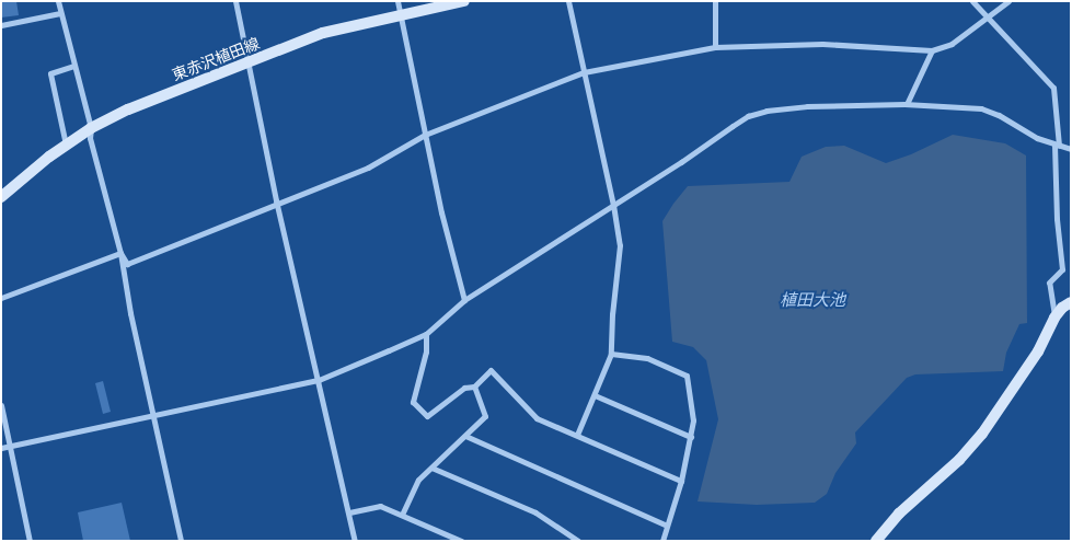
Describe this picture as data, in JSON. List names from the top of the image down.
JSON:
{
  "streets": {
    "main road": ["東赤沢植田線"]
  },
  "water": ["植田大池"]
}
